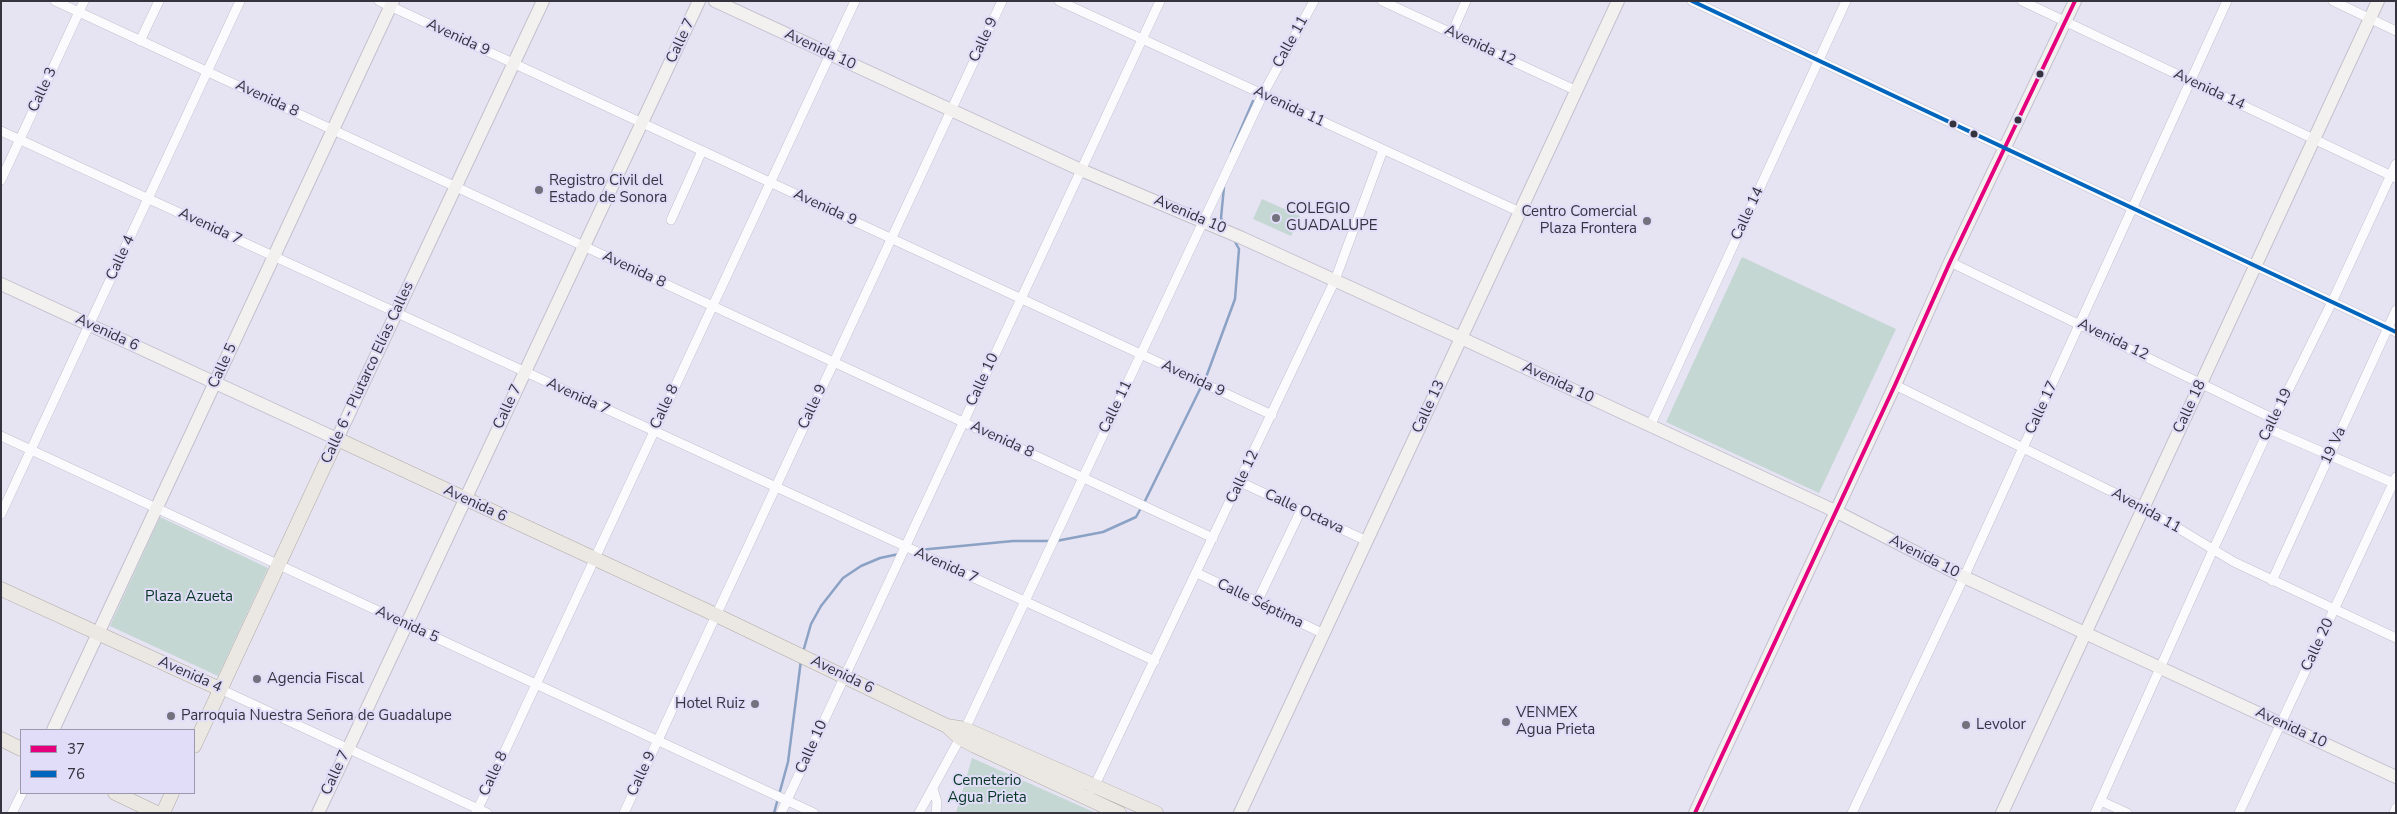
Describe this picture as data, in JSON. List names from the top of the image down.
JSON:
{
  "streets": {
    "main road": ["Avenida 6", "Calle 6 - Plutarco Elías Calles", "Avenida 4"],
    "street": [
      "Avenida 9",
      "Calle 9",
      "Calle 7",
      "Calle 11",
      "Avenida 12",
      "Avenida 10",
      "Calle 3",
      "Avenida 14",
      "Avenida 8",
      "Avenida 11",
      "Calle 14",
      "Avenida 7",
      "Calle 4",
      "Calle 5",
      "Calle 10",
      "Calle 8",
      "Calle 13",
      "Calle 18",
      "Calle 17",
      "Calle 19",
      "19 Va",
      "Calle 12",
      "Calle Octava",
      "Calle Séptima",
      "Avenida 5",
      "Calle 20"
    ]
  },
  "crossings": [
    ["Avenida 9", "Calle 9"],
    ["Avenida 9", "Calle 7"],
    ["Avenida 9", "Calle 11"],
    ["Avenida 9", "Calle 5"],
    ["Avenida 9", "Calle 6 - Plutarco Elías Calles"],
    ["Avenida 9", "Calle 10"],
    ["Avenida 9", "Calle 8"],
    ["Avenida 9", "Calle 12"],
    ["Calle 9", "Avenida 10"],
    ["Calle 9", "Avenida 8"],
    ["Calle 9", "Avenida 7"],
    ["Calle 9", "Avenida 6"],
    ["Calle 9", "Avenida 5"],
    ["Calle 7", "Avenida 8"],
    ["Calle 7", "Avenida 7"],
    ["Calle 7", "Avenida 6"],
    ["Calle 7", "Avenida 5"],
    ["Calle 7", "Avenida 4"],
    ["Calle 11", "Avenida 10"],
    ["Calle 11", "Avenida 8"],
    ["Calle 11", "Avenida 11"],
    ["Calle 11", "Avenida 7"],
    ["Calle 11", "Avenida 6"],
    ["Avenida 12", "Calle 13"],
    ["Avenida 12", "Calle 18"],
    ["Avenida 12", "Calle 17"],
    ["Avenida 12", "Calle 19"],
    ["Avenida 10", "Calle 14"],
    ["Avenida 10", "Calle 10"],
    ["Avenida 10", "Calle 8"],
    ["Avenida 10", "Calle 13"],
    ["Avenida 10", "Calle 18"],
    ["Avenida 10", "Calle 17"],
    ["Avenida 10", "Calle 19"],
    ["Avenida 10", "Calle 12"],
    ["Avenida 10", "Calle 20"],
    ["Calle 3", "Avenida 8"],
    ["Calle 3", "Avenida 7"],
    ["Avenida 14", "Calle 18"],
    ["Avenida 14", "Calle 17"],
    ["Avenida 14", "Calle 19"],
    ["Avenida 8", "Calle 4"],
    ["Avenida 8", "Calle 5"],
    ["Avenida 8", "Calle 6 - Plutarco Elías Calles"],
    ["Avenida 8", "Calle 10"],
    ["Avenida 8", "Calle 8"],
    ["Avenida 8", "Calle 12"],
    ["Avenida 11", "Calle 10"],
    ["Avenida 11", "Calle 13"],
    ["Avenida 11", "Calle 18"],
    ["Avenida 11", "Calle 17"],
    ["Avenida 11", "Calle 19"],
    ["Avenida 11", "19 Va"],
    ["Avenida 11", "Calle 12"],
    ["Avenida 11", "Calle 20"],
    ["Avenida 7", "Calle 4"],
    ["Avenida 7", "Calle 5"],
    ["Avenida 7", "Calle 6 - Plutarco Elías Calles"],
    ["Avenida 7", "Calle 10"],
    ["Avenida 7", "Calle 8"],
    ["Avenida 7", "Calle 12"],
    ["Calle 4", "Avenida 6"],
    ["Calle 4", "Avenida 5"],
    ["Avenida 6", "Calle 5"],
    ["Avenida 6", "Calle 6 - Plutarco Elías Calles"],
    ["Avenida 6", "Calle 10"],
    ["Avenida 6", "Calle 8"],
    ["Avenida 6", "Calle 12"],
    ["Calle 5", "Avenida 5"],
    ["Calle 5", "Avenida 4"],
    ["Calle 6 - Plutarco Elías Calles", "Avenida 5"],
    ["Calle 6 - Plutarco Elías Calles", "Avenida 4"],
    ["Calle 10", "Avenida 5"],
    ["Calle 8", "Avenida 5"],
    ["Calle 8", "Avenida 4"],
    ["Calle 13", "Calle Octava"],
    ["Calle 13", "Calle Séptima"],
    ["Calle 12", "Calle Octava"],
    ["Calle 12", "Calle Séptima"]
  ],
  "parks": ["Plaza Azueta", "Cemeterio Agua Prieta"],
  "places": [
    "Registro Civil del Estado de Sonora",
    "COLEGIO GUADALUPE",
    "Centro Comercial Plaza Frontera",
    "Agencia Fiscal",
    "Hotel Ruiz",
    "Parroquia Nuestra Señora de Guadalupe",
    "VENMEX Agua Prieta",
    "Levolor"
  ],
  "lines": ["transit line 37", "transit line 76"],
  "legend": ["37", "76"]
}
